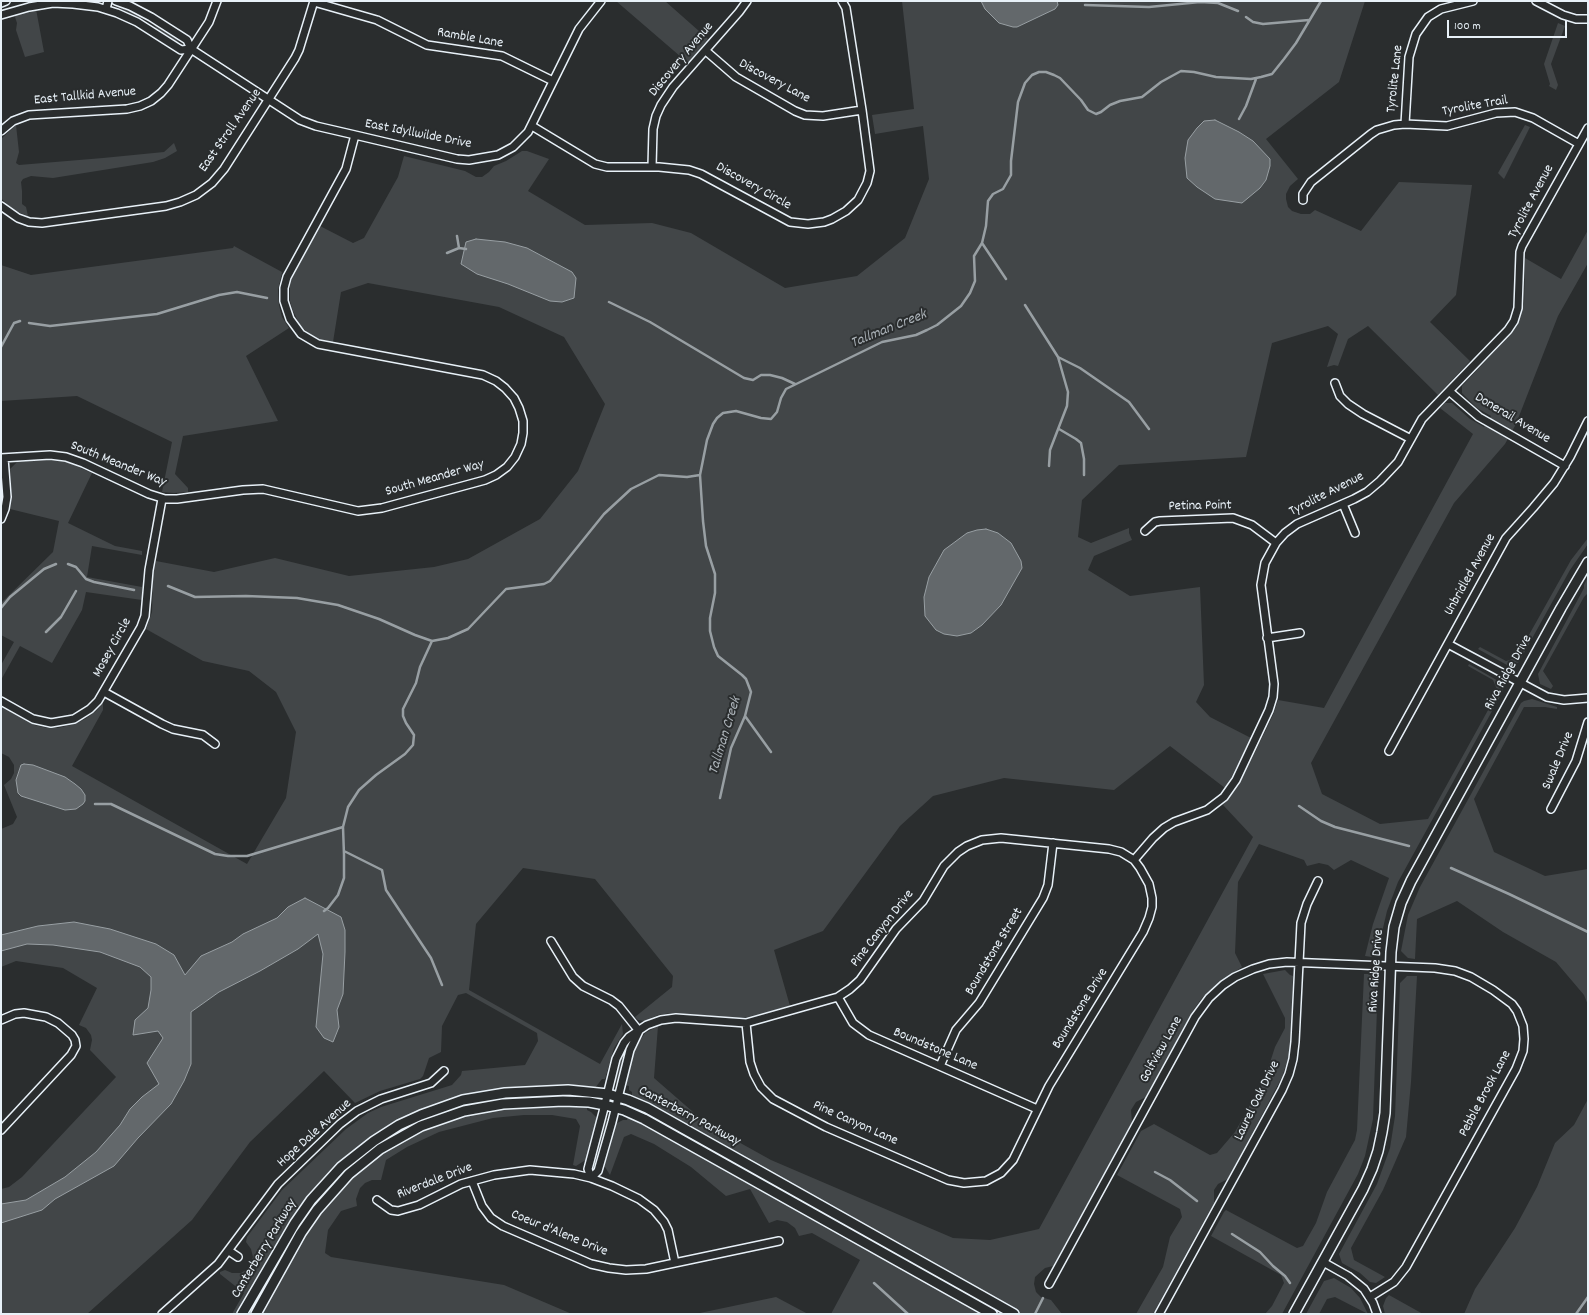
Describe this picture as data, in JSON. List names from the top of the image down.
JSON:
{
  "streets": {
    "street": [
      "Ramble Lane",
      "Discovery Avenue",
      "Tyrolite Lane",
      "Discovery Lane",
      "East Tallkid Avenue",
      "Tyrolite Trail",
      "East Stroll Avenue",
      "East Idyllwilde Drive",
      "Discovery Circle",
      "Tyrolite Avenue",
      "Donerail Avenue",
      "South Meander Way",
      "Petina Point",
      "Unbridled Avenue",
      "Mosey Circle",
      "Riva Ridge Drive",
      "Swale Drive",
      "Pine Canyon Drive",
      "Boundstone Street",
      "Boundstone Drive",
      "Boundstone Lane",
      "Golfview Lane",
      "Pebble Brook Lane",
      "Laurel Oak Drive",
      "Canterberry Parkway",
      "Pine Canyon Lane",
      "Hope Dale Avenue",
      "Riverdale Drive",
      "Coeur d'Alene Drive"
    ]
  },
  "crossings": [
    ["Ramble Lane", "East Stroll Avenue"],
    ["Ramble Lane", "East Idyllwilde Drive"],
    ["Discovery Avenue", "Discovery Lane"],
    ["Discovery Avenue", "Discovery Circle"],
    ["Tyrolite Lane", "Tyrolite Trail"],
    ["Discovery Lane", "Discovery Circle"],
    ["East Tallkid Avenue", "East Idyllwilde Drive"],
    ["Tyrolite Trail", "Tyrolite Avenue"],
    ["East Stroll Avenue", "East Idyllwilde Drive"],
    ["East Idyllwilde Drive", "Discovery Circle"],
    ["East Idyllwilde Drive", "South Meander Way"],
    ["Tyrolite Avenue", "Donerail Avenue"],
    ["Tyrolite Avenue", "Petina Point"],
    ["Tyrolite Avenue", "Pine Canyon Drive"],
    ["Tyrolite Avenue", "Boundstone Drive"],
    ["Donerail Avenue", "Unbridled Avenue"],
    ["South Meander Way", "Mosey Circle"],
    ["Riva Ridge Drive", "Golfview Lane"],
    ["Riva Ridge Drive", "Pebble Brook Lane"],
    ["Pine Canyon Drive", "Boundstone Street"],
    ["Pine Canyon Drive", "Boundstone Drive"],
    ["Pine Canyon Drive", "Boundstone Lane"],
    ["Pine Canyon Drive", "Canterberry Parkway"],
    ["Pine Canyon Drive", "Pine Canyon Lane"],
    ["Pine Canyon Drive", "Riverdale Drive"],
    ["Boundstone Street", "Boundstone Lane"],
    ["Boundstone Drive", "Boundstone Lane"],
    ["Boundstone Drive", "Pine Canyon Lane"],
    ["Golfview Lane", "Pebble Brook Lane"],
    ["Golfview Lane", "Laurel Oak Drive"],
    ["Riverdale Drive", "Coeur d'Alene Drive"]
  ],
  "water": ["Tallman Creek"],
  "scale_bar": "100 m"
}
